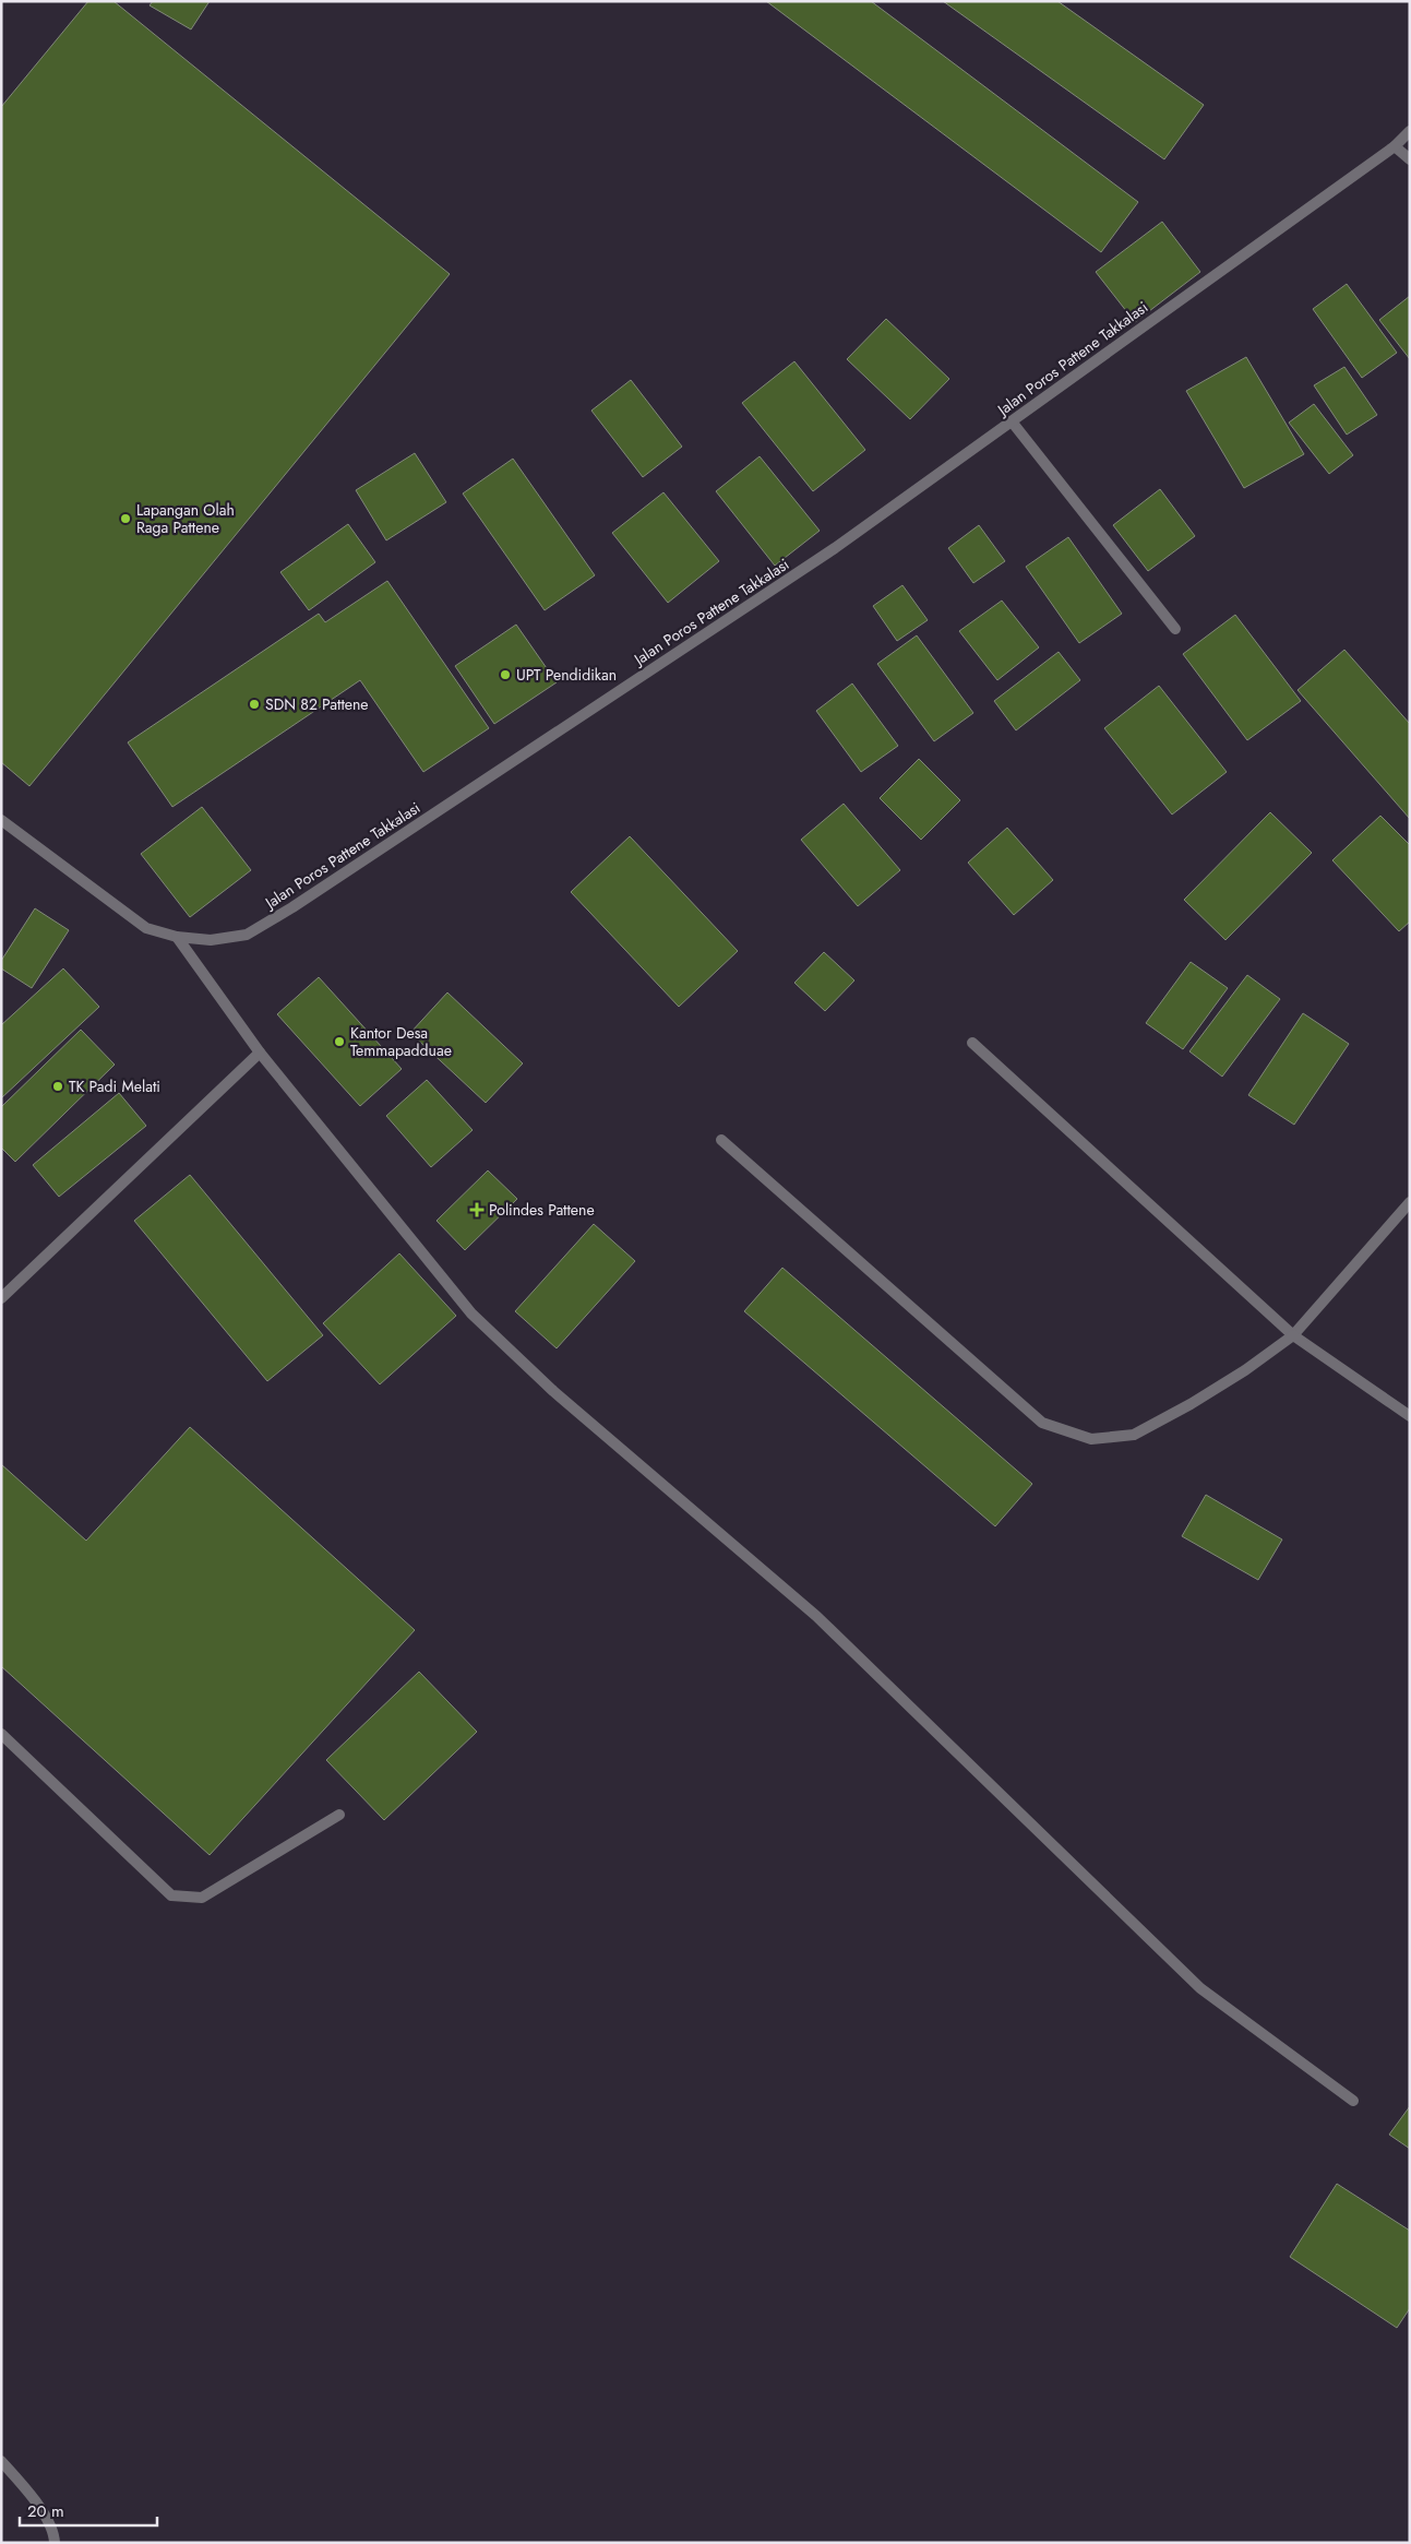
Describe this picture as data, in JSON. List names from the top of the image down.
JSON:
{
  "streets": {
    "street": ["Jalan Poros Pattene Takkalasi"]
  },
  "places": {
    "other": [
      "Lapangan Olah Raga Pattene",
      "UPT Pendidikan",
      "SDN 82 Pattene",
      "Kantor Desa Temmapadduae",
      "TK Padi Melati"
    ],
    "health": ["Polindes Pattene"]
  },
  "scale_bar": "20 m"
}
